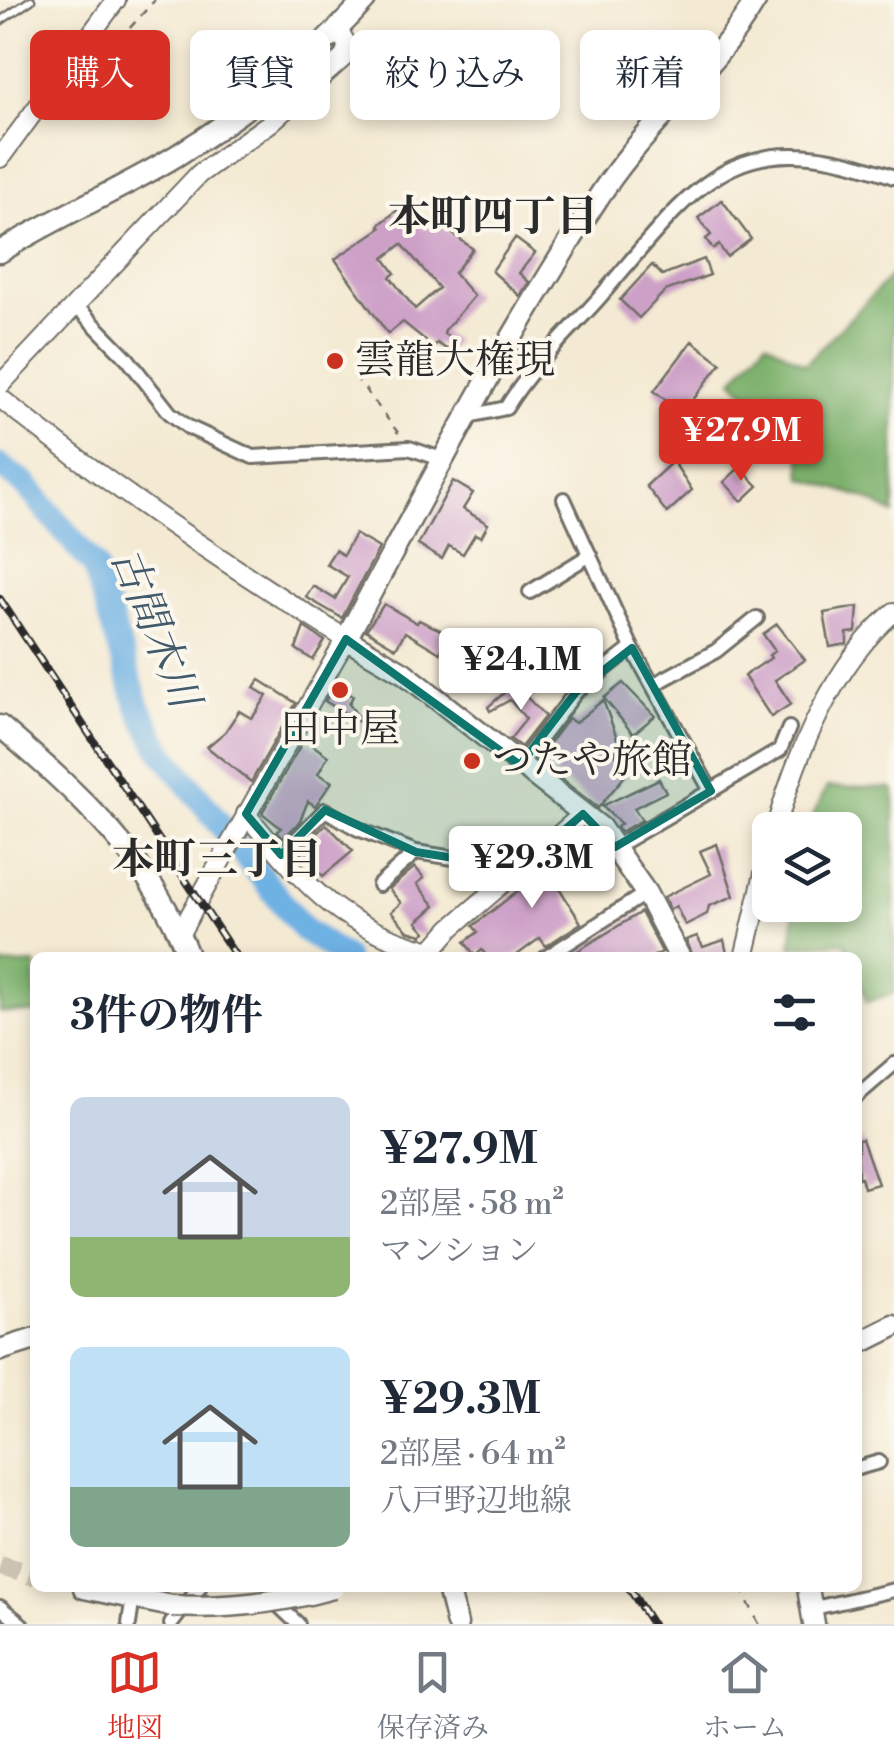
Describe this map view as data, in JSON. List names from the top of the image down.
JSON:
{
  "districts": ["本町四丁目", "本町三丁目"],
  "water": ["古間木川"],
  "places": ["雲龍大権現", "田中屋", "つたや旅館"],
  "page": {
    "chip": [
      "購入",
      "賃貸",
      "絞り込み",
      "新着"
    ],
    "price": ["¥27.9M", "¥24.1M", "¥29.3M"],
    "heading": "3件の物件",
    "list": [
      {
        "name": "¥27.9M",
        "note": "2部屋 · 58 m² · マンション"
      },
      {
        "name": "¥29.3M",
        "note": "2部屋 · 64 m² · 八戸野辺地線"
      }
    ],
    "tabs": ["地図", "保存済み", "ホーム"]
  }
}
